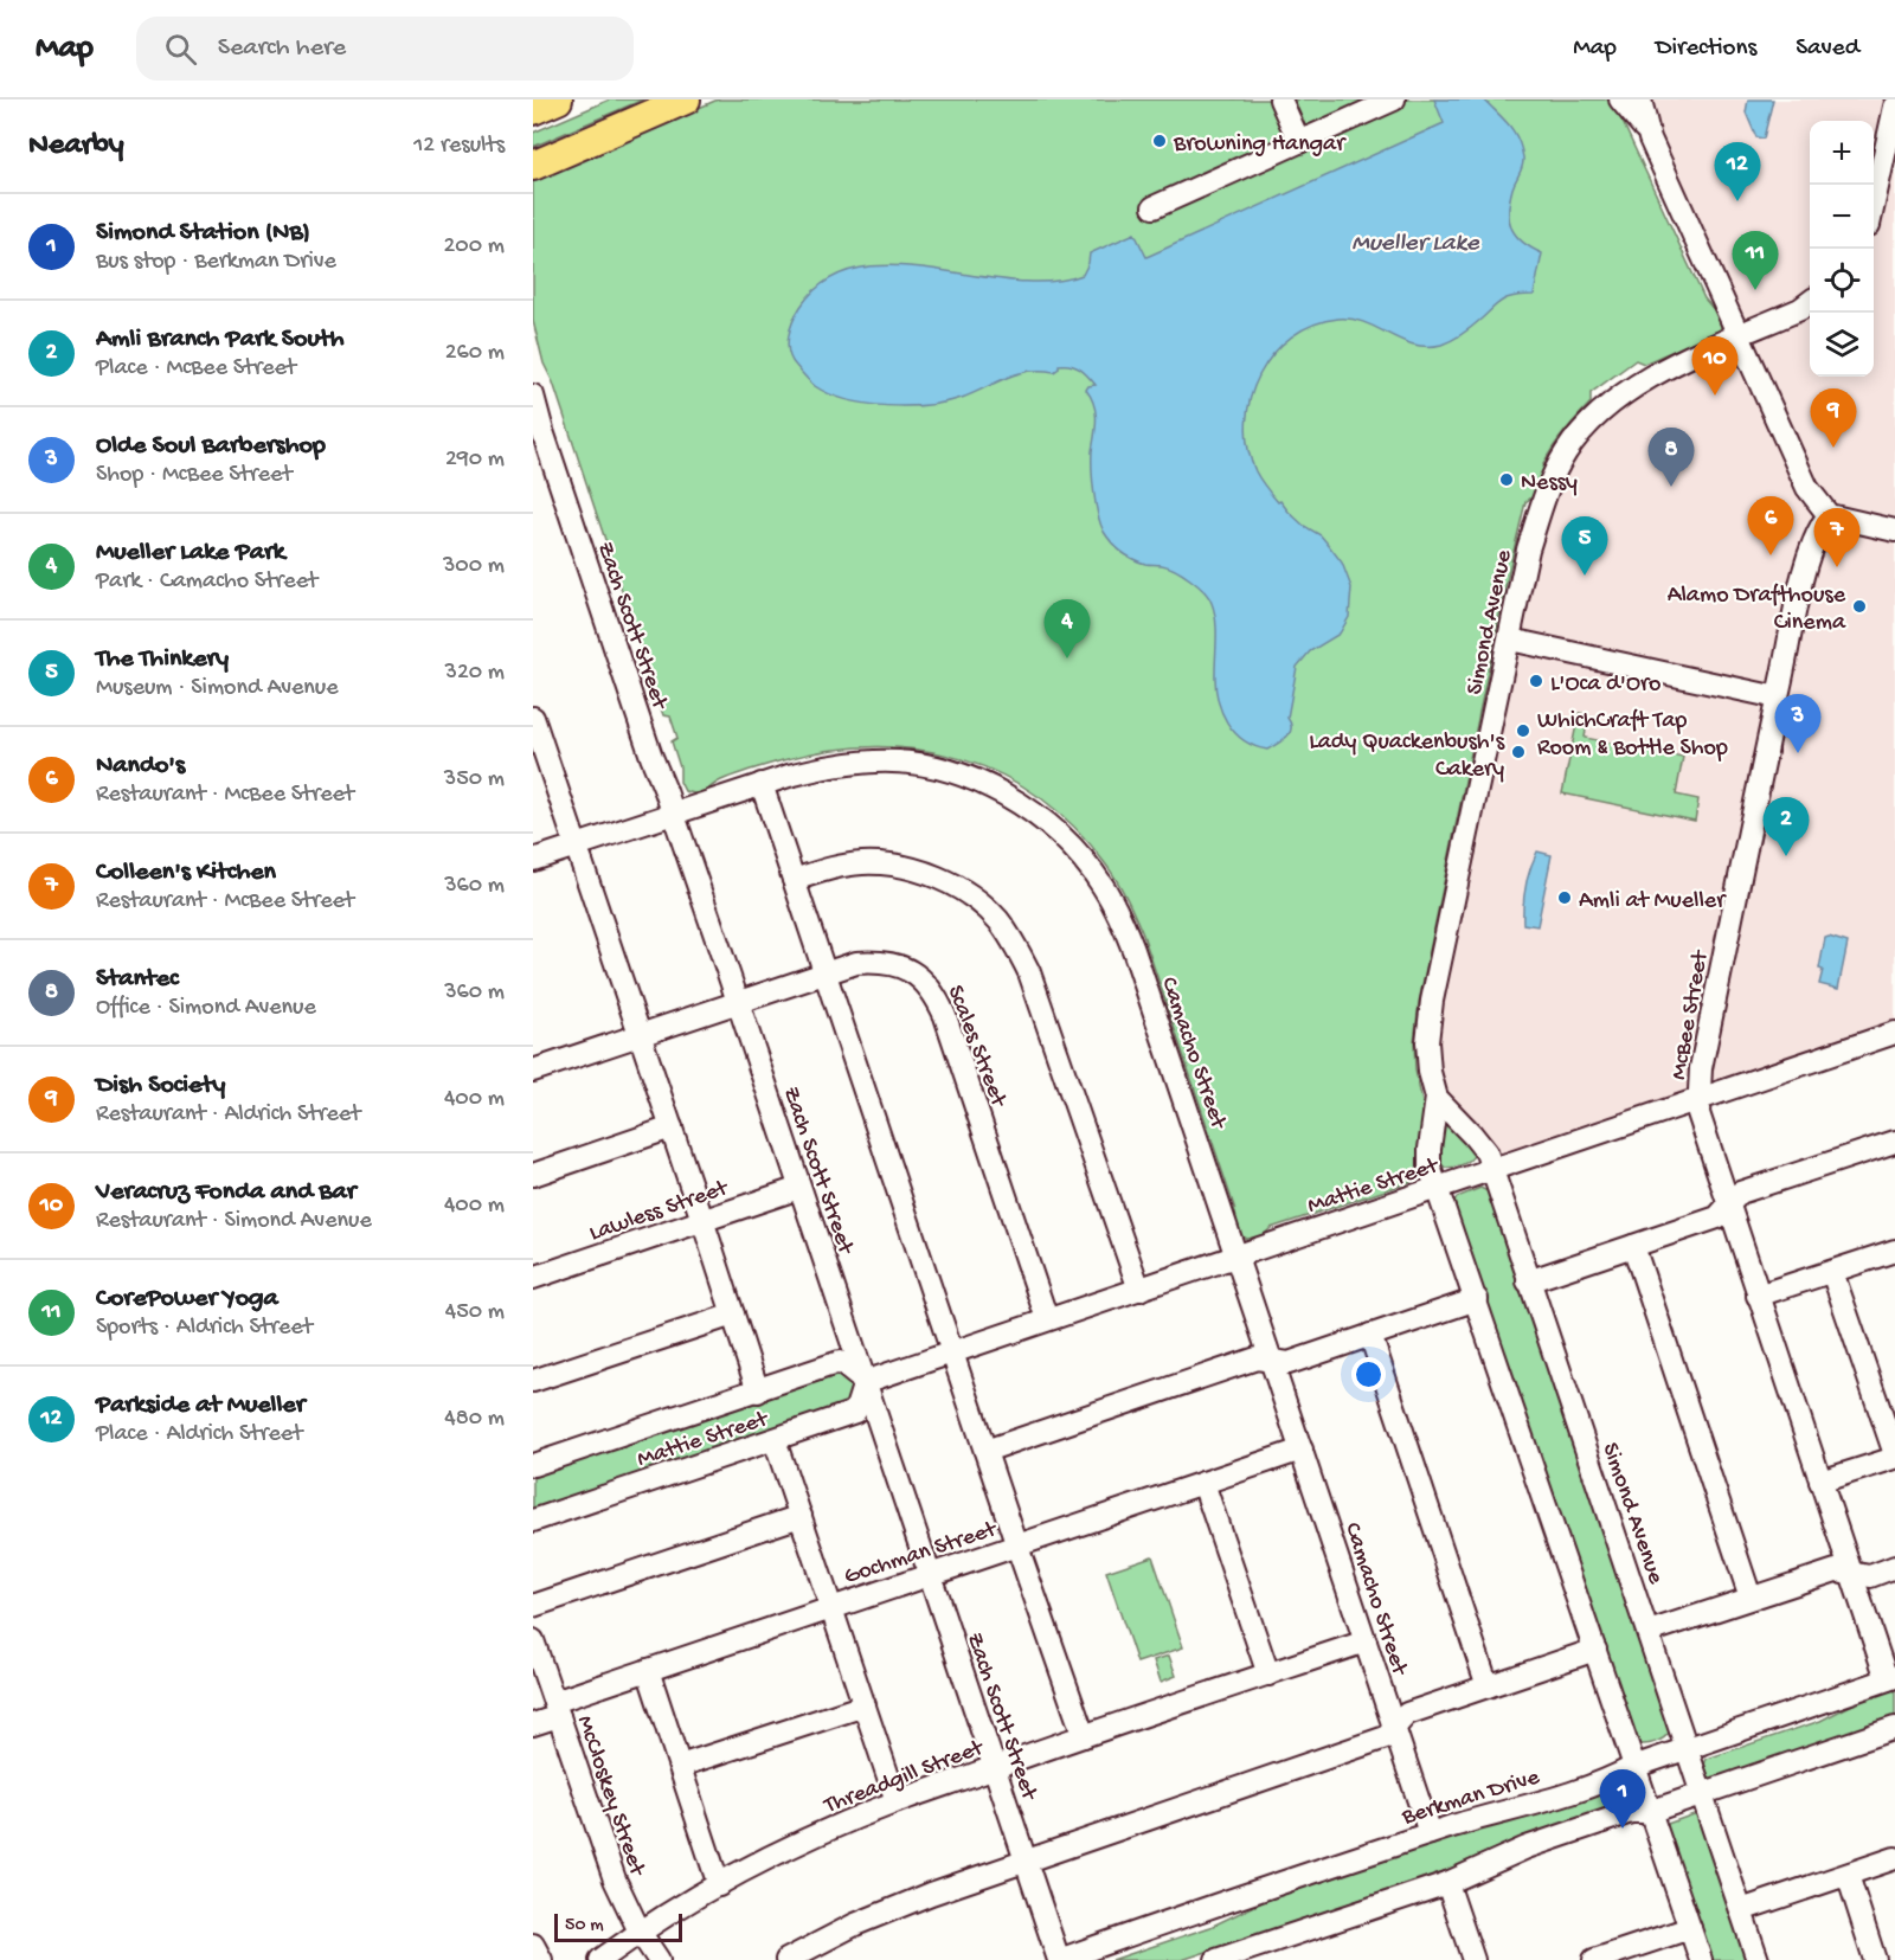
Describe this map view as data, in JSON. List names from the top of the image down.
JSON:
{
  "streets": {
    "street": [
      "Simond Avenue",
      "Zach Scott Street",
      "McBee Street",
      "Scales Street",
      "Camacho Street",
      "Mattie Street",
      "Lawless Street",
      "Gochman Street",
      "Threadgill Street",
      "McCloskey Street",
      "Berkman Drive"
    ]
  },
  "crossings": [
    ["Simond Avenue", "Mattie Street"],
    ["Simond Avenue", "Berkman Drive"],
    ["Zach Scott Street", "Scales Street"],
    ["Zach Scott Street", "Camacho Street"],
    ["Zach Scott Street", "Mattie Street"],
    ["Zach Scott Street", "Lawless Street"],
    ["Zach Scott Street", "Gochman Street"],
    ["Zach Scott Street", "Threadgill Street"],
    ["Zach Scott Street", "Berkman Drive"],
    ["McBee Street", "Mattie Street"],
    ["McBee Street", "Berkman Drive"],
    ["Scales Street", "Mattie Street"],
    ["Camacho Street", "Mattie Street"],
    ["Camacho Street", "Gochman Street"],
    ["Camacho Street", "Threadgill Street"],
    ["Camacho Street", "Berkman Drive"],
    ["Gochman Street", "McCloskey Street"],
    ["Threadgill Street", "McCloskey Street"]
  ],
  "water": ["Mueller Lake"],
  "places": [
    "Browning Hangar",
    "Nessy",
    "Alamo Drafthouse Cinema",
    "L'Oca d'Oro",
    "WhichCraft Tap Room & Bottle Shop",
    "Lady Quackenbush's Cakery",
    "Amli at Mueller"
  ],
  "scale_bar": "50 m",
  "page": {
    "header": "Map",
    "search": "Search here",
    "nav": ["Map", "Directions", "Saved"],
    "heading": ["Nearby", "12 results"],
    "map_buttons": ["+", "−"],
    "pins": [
      "12",
      "11",
      "10",
      "9",
      "8",
      "6",
      "7",
      "5",
      "4",
      "3",
      "2",
      "1"
    ],
    "list": [
      {
        "mark": "1",
        "name": "Simond Station (NB)",
        "note": "Bus stop · Berkman Drive",
        "value": "200 m"
      },
      {
        "mark": "2",
        "name": "Amli Branch Park South",
        "note": "Place · McBee Street",
        "value": "260 m"
      },
      {
        "mark": "3",
        "name": "Olde Soul Barbershop",
        "note": "Shop · McBee Street",
        "value": "290 m"
      },
      {
        "mark": "4",
        "name": "Mueller Lake Park",
        "note": "Park · Camacho Street",
        "value": "300 m"
      },
      {
        "mark": "5",
        "name": "The Thinkery",
        "note": "Museum · Simond Avenue",
        "value": "320 m"
      },
      {
        "mark": "6",
        "name": "Nando's",
        "note": "Restaurant · McBee Street",
        "value": "350 m"
      },
      {
        "mark": "7",
        "name": "Colleen's Kitchen",
        "note": "Restaurant · McBee Street",
        "value": "360 m"
      },
      {
        "mark": "8",
        "name": "Stantec",
        "note": "Office · Simond Avenue",
        "value": "360 m"
      },
      {
        "mark": "9",
        "name": "Dish Society",
        "note": "Restaurant · Aldrich Street",
        "value": "400 m"
      },
      {
        "mark": "10",
        "name": "Veracruz Fonda and Bar",
        "note": "Restaurant · Simond Avenue",
        "value": "400 m"
      },
      {
        "mark": "11",
        "name": "CorePower Yoga",
        "note": "Sports · Aldrich Street",
        "value": "450 m"
      },
      {
        "mark": "12",
        "name": "Parkside at Mueller",
        "note": "Place · Aldrich Street",
        "value": "480 m"
      }
    ],
    "scale": "50 m"
  }
}
